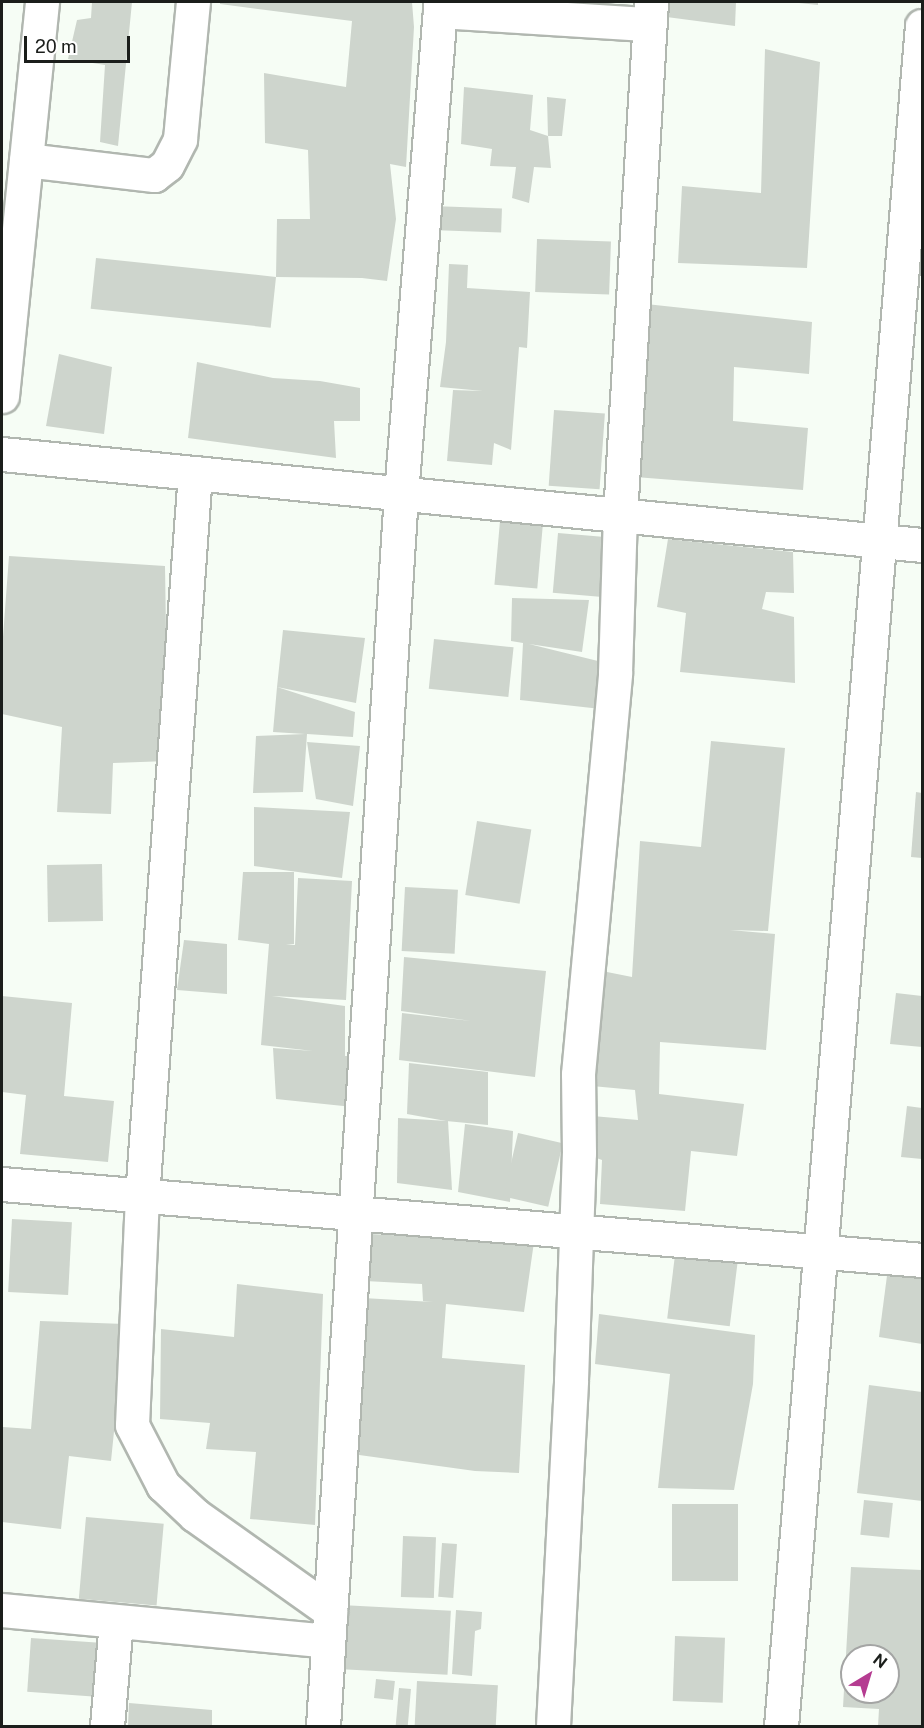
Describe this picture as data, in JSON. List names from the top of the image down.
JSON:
{
  "scale_bar": "20 m",
  "north": "top right"
}
